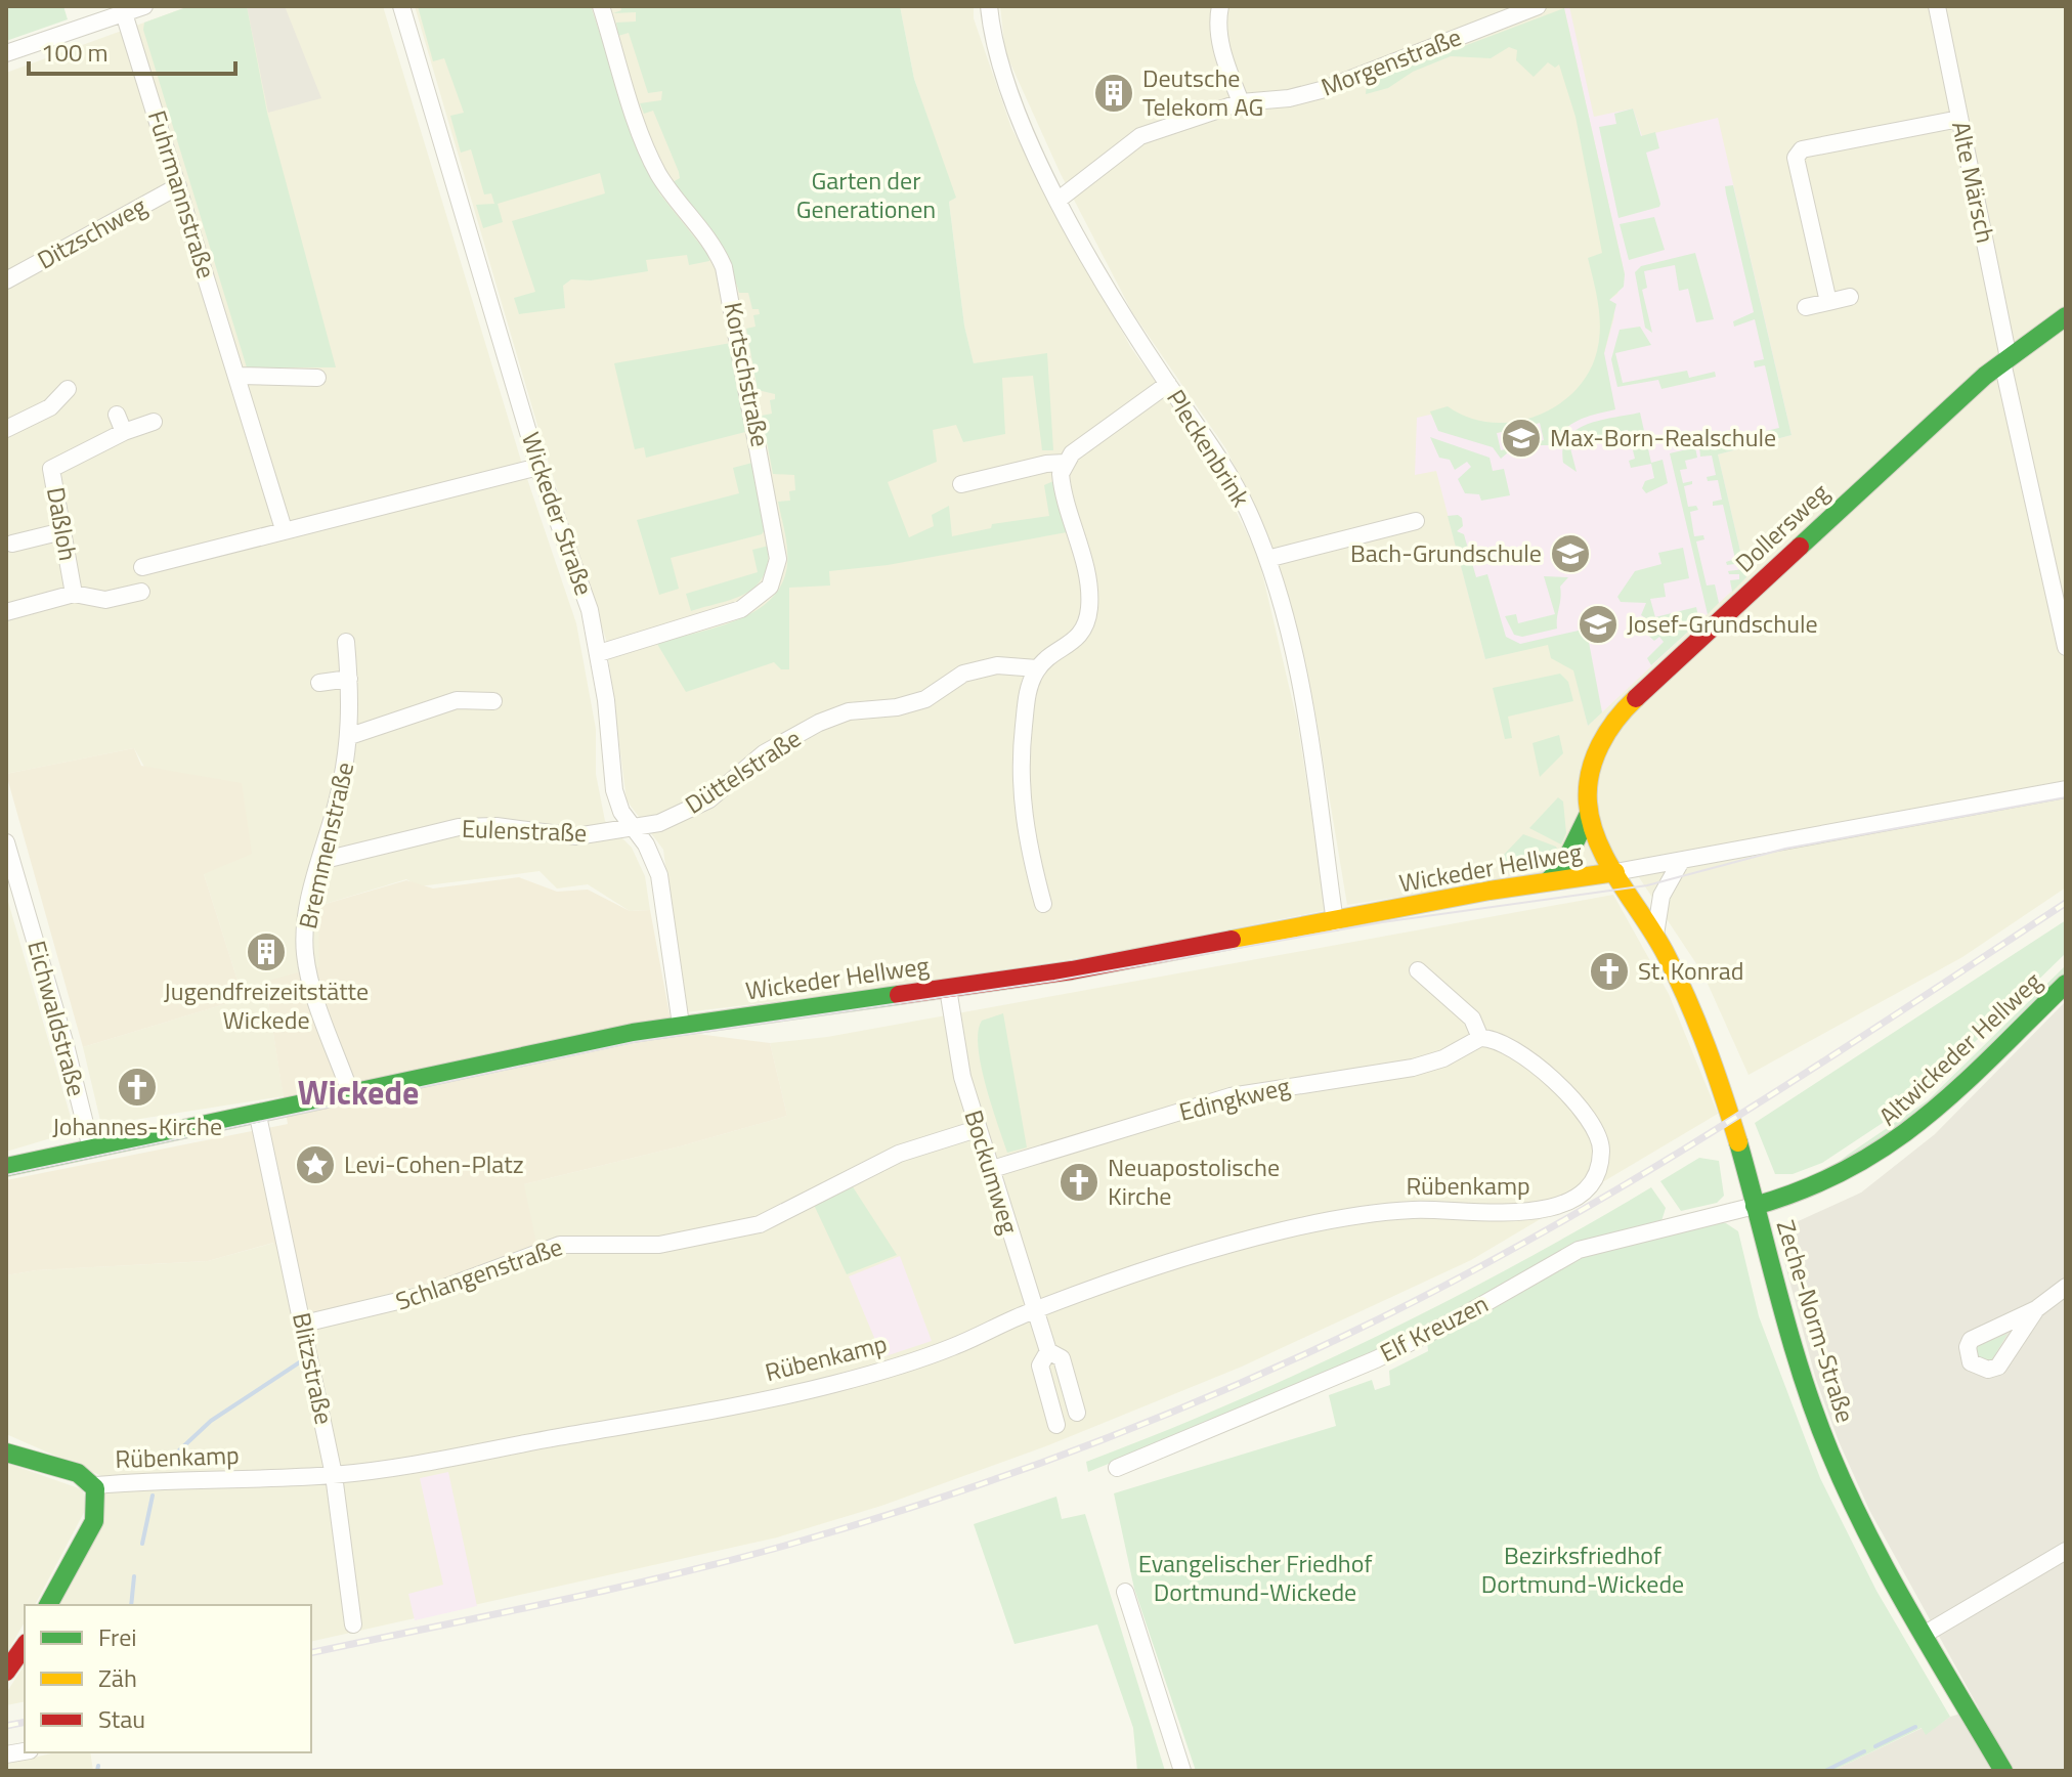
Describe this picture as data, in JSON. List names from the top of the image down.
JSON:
{
  "streets": {
    "main road": [
      "Dollersweg",
      "Wickeder Hellweg",
      "Altwickeder Hellweg",
      "Rübenkamp",
      "Zeche-Norm-Straße"
    ],
    "street": [
      "Morgenstraße",
      "Alte Märsch",
      "Fuhrmannstraße",
      "Ditzschweg",
      "Kortschstraße",
      "Pleckenbrink",
      "Wickeder Straße",
      "Daßloh",
      "Düttelstraße",
      "Eulenstraße",
      "Bremmenstraße",
      "Eichwaldstraße",
      "Edingkweg",
      "Bockumweg",
      "Schlangenstraße",
      "Elf Kreuzen",
      "Blitzstraße"
    ]
  },
  "crossings": [
    ["Morgenstraße", "Pleckenbrink"],
    ["Alte Märsch", "Dollersweg"],
    ["Fuhrmannstraße", "Ditzschweg"],
    ["Kortschstraße", "Wickeder Straße"],
    ["Pleckenbrink", "Wickeder Hellweg"],
    ["Wickeder Straße", "Düttelstraße"],
    ["Wickeder Straße", "Eulenstraße"],
    ["Wickeder Straße", "Wickeder Hellweg"],
    ["Dollersweg", "Wickeder Hellweg"],
    ["Dollersweg", "Zeche-Norm-Straße"],
    ["Düttelstraße", "Eulenstraße"],
    ["Eulenstraße", "Bremmenstraße"],
    ["Bremmenstraße", "Wickeder Hellweg"],
    ["Wickeder Hellweg", "Eichwaldstraße"],
    ["Wickeder Hellweg", "Bockumweg"],
    ["Wickeder Hellweg", "Zeche-Norm-Straße"],
    ["Wickeder Hellweg", "Blitzstraße"],
    ["Altwickeder Hellweg", "Zeche-Norm-Straße"],
    ["Altwickeder Hellweg", "Elf Kreuzen"],
    ["Edingkweg", "Bockumweg"],
    ["Edingkweg", "Rübenkamp"],
    ["Bockumweg", "Rübenkamp"],
    ["Bockumweg", "Schlangenstraße"],
    ["Rübenkamp", "Blitzstraße"],
    ["Schlangenstraße", "Blitzstraße"],
    ["Zeche-Norm-Straße", "Elf Kreuzen"]
  ],
  "districts": ["Wickede"],
  "parks": ["Garten der Generationen", "Bezirksfriedhof Dortmund-Wickede", "Evangelischer Friedhof Dortmund-Wickede"],
  "places": {
    "building": ["Deutsche Telekom AG", "Jugendfreizeitstätte Wickede"],
    "school or university": ["Max-Born-Realschule", "Bach-Grundschule", "Josef-Grundschule"],
    "church": ["St. Konrad", "Johannes-Kirche", "Neuapostolische Kirche"],
    "place": ["Levi-Cohen-Platz"]
  },
  "legend": ["Frei", "Zäh", "Stau"],
  "scale_bar": "100 m"
}
